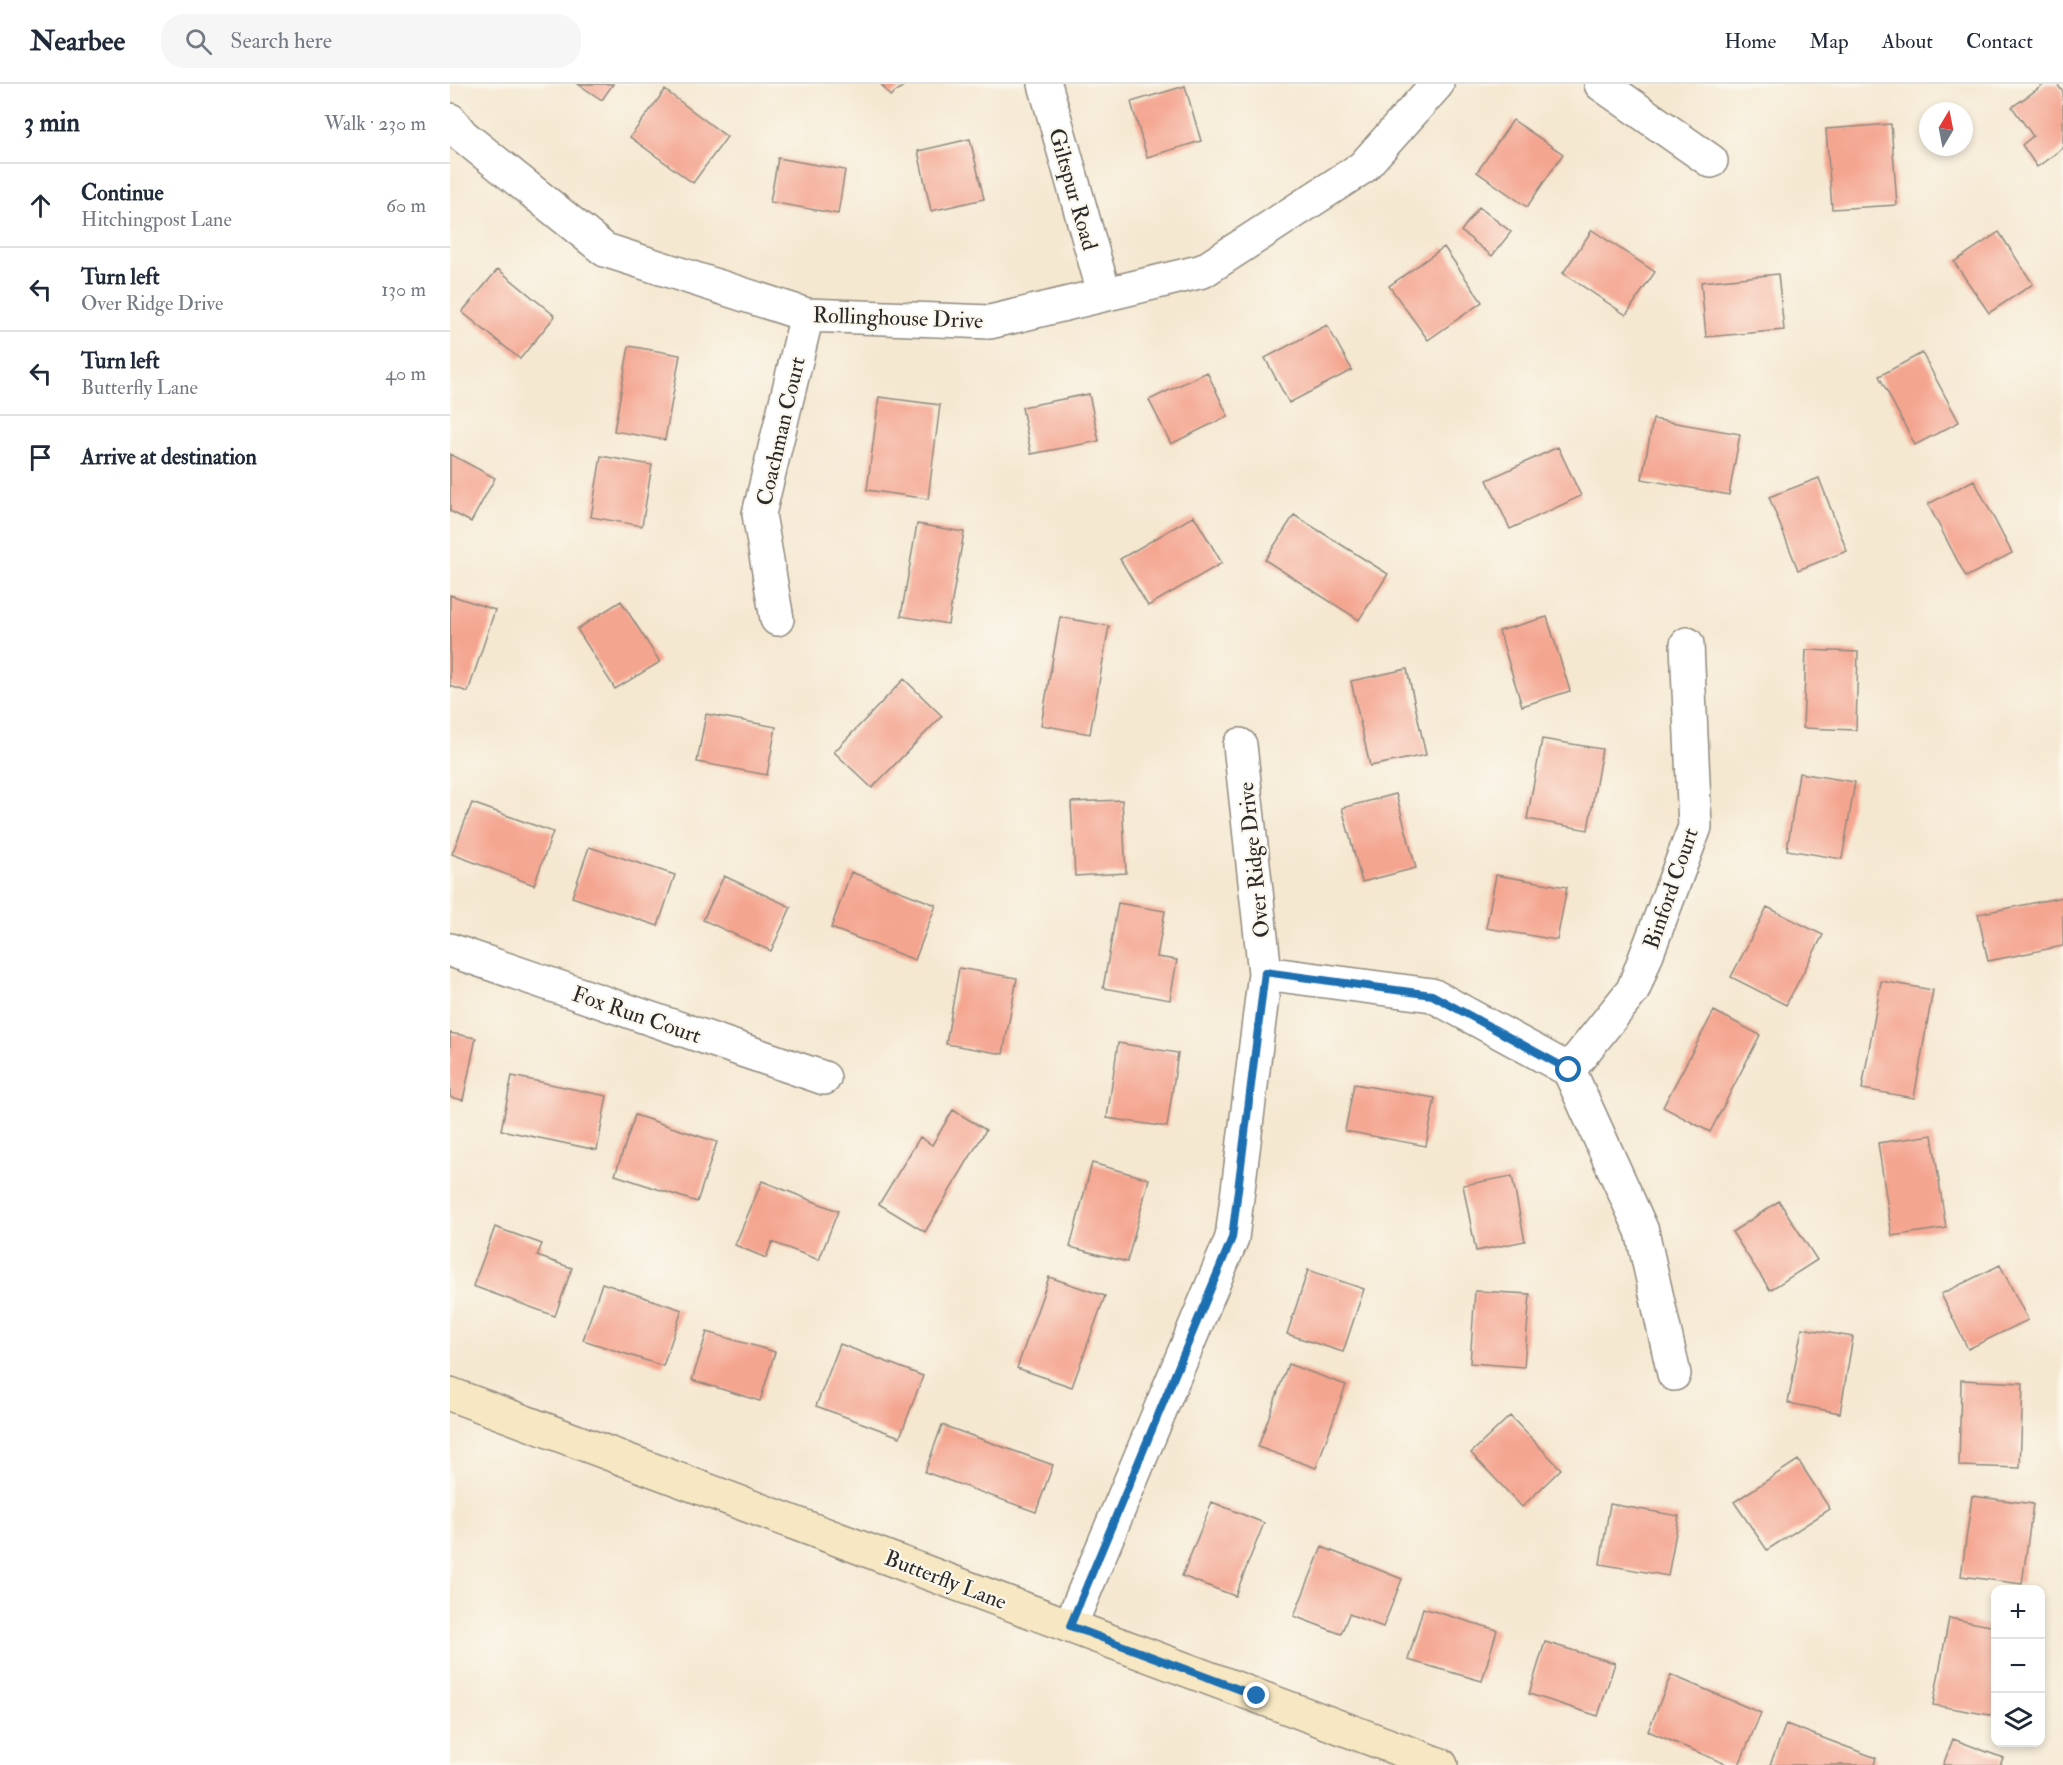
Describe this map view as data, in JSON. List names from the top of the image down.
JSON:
{
  "streets": {
    "street": [
      "Giltspur Road",
      "Rollinghouse Drive",
      "Coachman Court",
      "Over Ridge Drive",
      "Binford Court",
      "Fox Run Court",
      "Butterfly Lane"
    ]
  },
  "crossings": [
    ["Giltspur Road", "Rollinghouse Drive"],
    ["Rollinghouse Drive", "Coachman Court"],
    ["Over Ridge Drive", "Butterfly Lane"]
  ],
  "north": "top",
  "page": {
    "header": "Nearbee",
    "search": "Search here",
    "nav": [
      "Home",
      "Map",
      "About",
      "Contact"
    ],
    "heading": ["3 min", "Walk · 230 m"],
    "list": [
      ["Continue", "Hitchingpost Lane", "60 m"],
      ["Turn left", "Over Ridge Drive", "130 m"],
      ["Turn left", "Butterfly Lane", "40 m"],
      "Arrive at destination"
    ],
    "map_buttons": ["+", "−"]
  }
}
